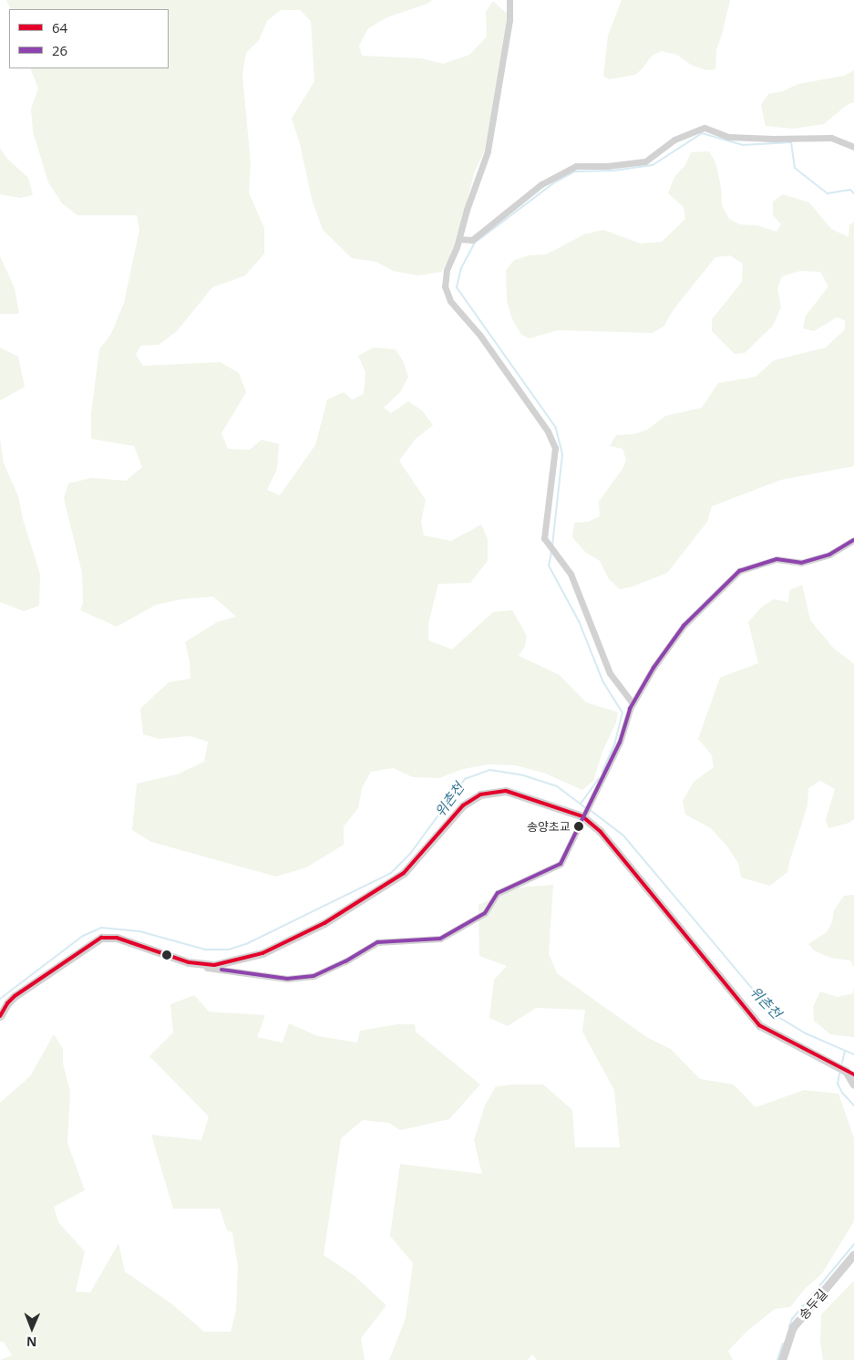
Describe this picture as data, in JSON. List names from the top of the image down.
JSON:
{
  "streets": {
    "street": ["송두길"]
  },
  "water": ["위촌천"],
  "places": ["송양초교"],
  "lines": ["transit line 26", "transit line 64"],
  "legend": ["64", "26"],
  "north": "bottom"
}
